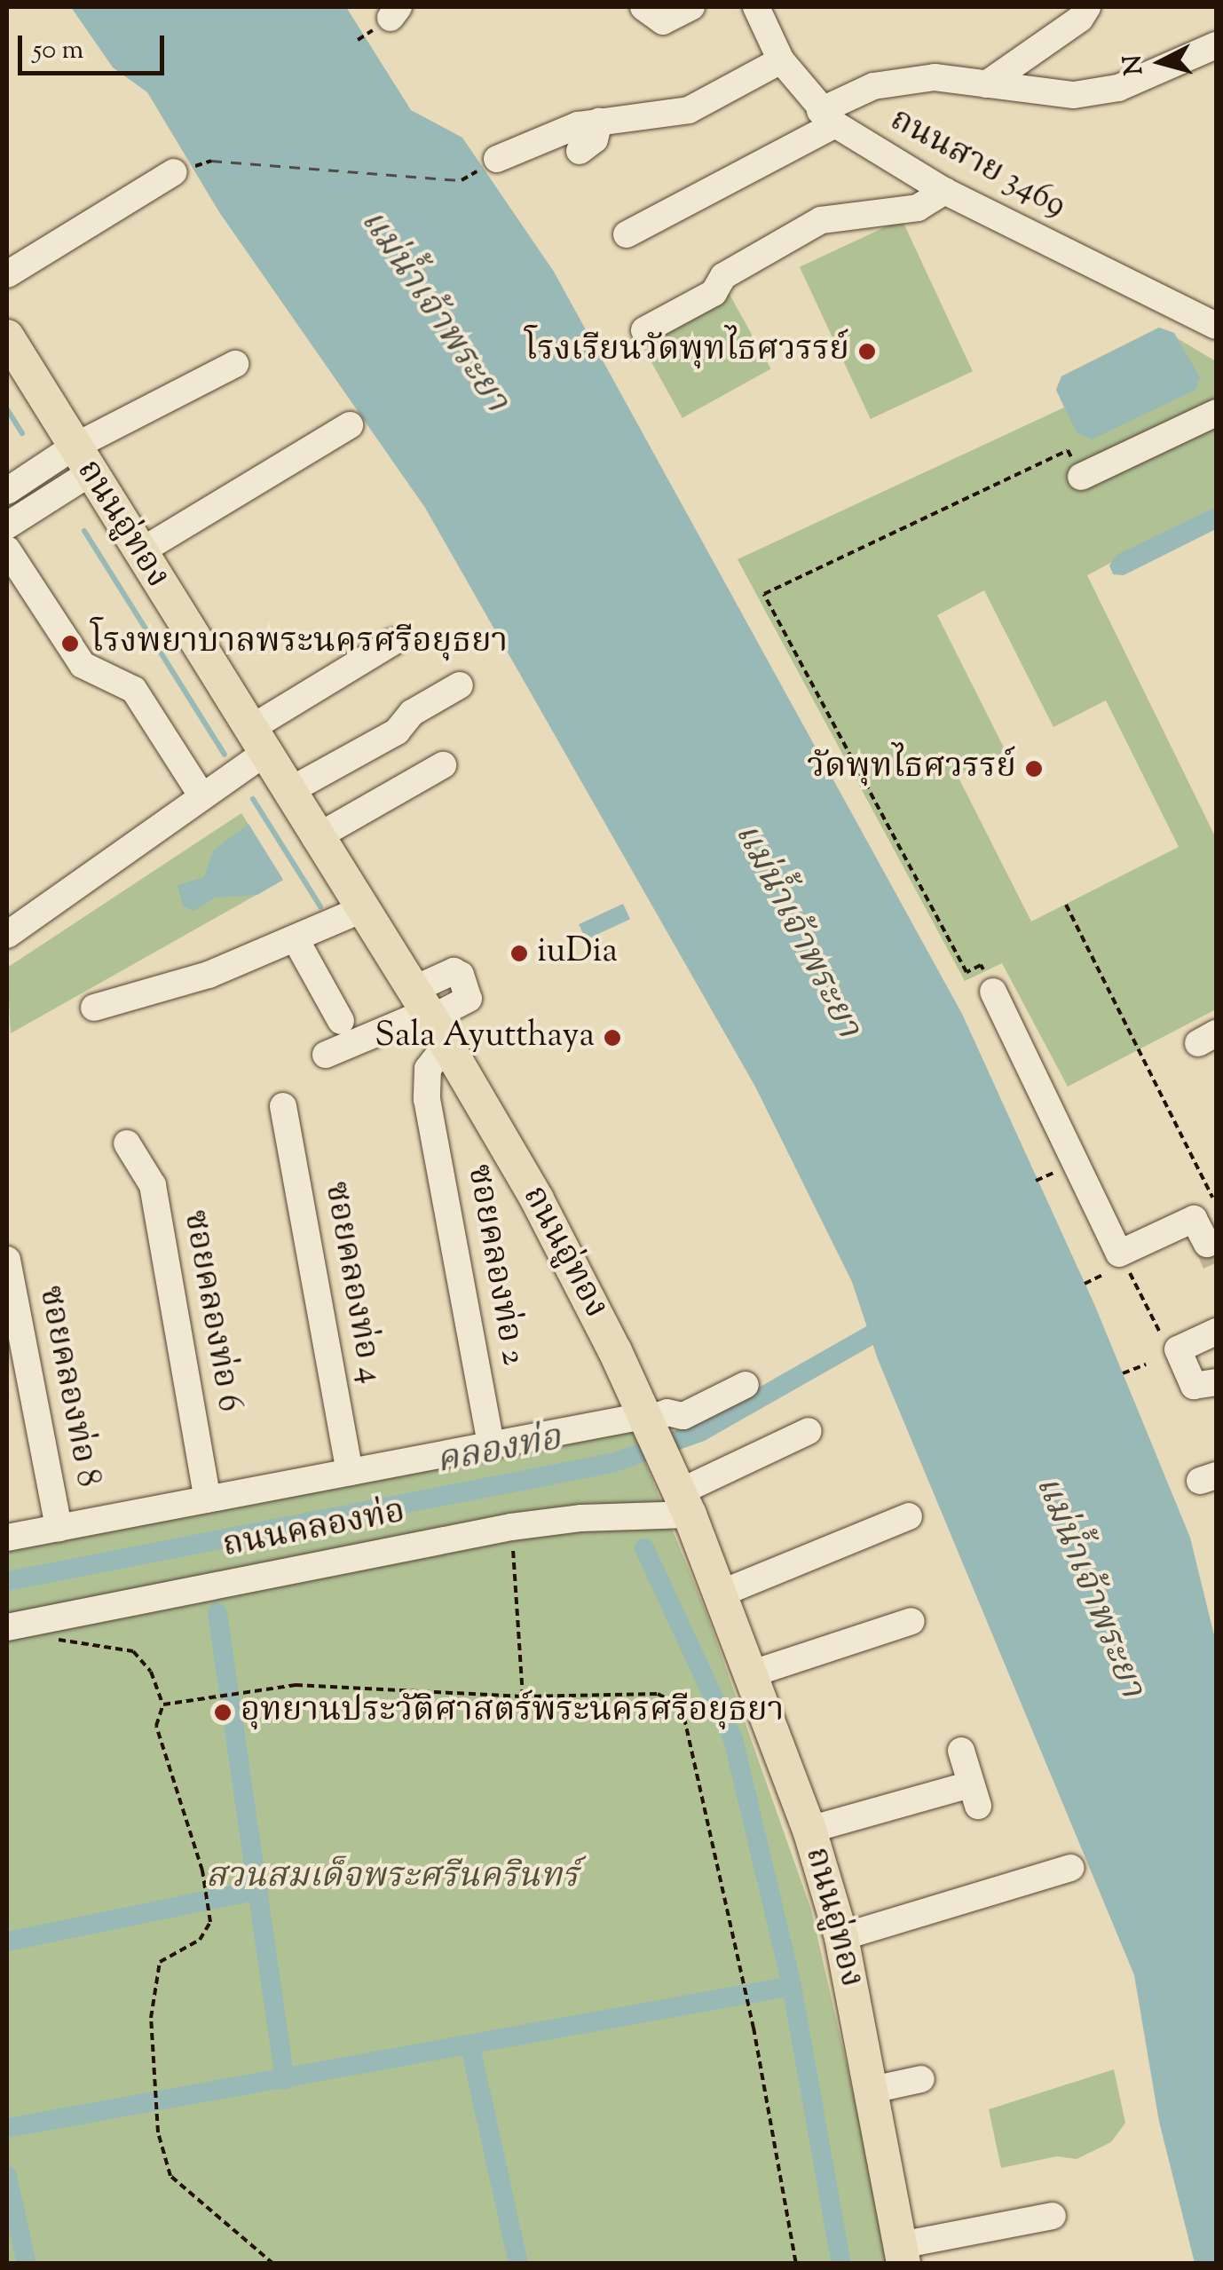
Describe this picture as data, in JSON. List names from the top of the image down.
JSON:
{
  "streets": {
    "main road": ["ถนนอู่ทอง"],
    "street": [
      "ถนนสาย 3469",
      "ซอยคลองท่อ 2",
      "ซอยคลองท่อ 4",
      "ซอยคลองท่อ 6",
      "ซอยคลองท่อ 8",
      "ถนนคลองท่อ"
    ]
  },
  "crossings": [
    ["ถนนอู่ทอง", "ซอยคลองท่อ 2"],
    ["ถนนอู่ทอง", "ถนนคลองท่อ"],
    ["ซอยคลองท่อ 2", "ถนนคลองท่อ"],
    ["ซอยคลองท่อ 4", "ถนนคลองท่อ"],
    ["ซอยคลองท่อ 6", "ถนนคลองท่อ"],
    ["ซอยคลองท่อ 8", "ถนนคลองท่อ"]
  ],
  "water": ["แม่น้ำเจ้าพระยา", "คลองท่อ"],
  "parks": ["สวนสมเด็จพระศรีนครินทร์"],
  "places": [
    "โรงเรียนวัดพุทไธศวรรย์",
    "โรงพยาบาลพระนครศรีอยุธยา",
    "วัดพุทไธศวรรย์",
    "iuDia",
    "Sala Ayutthaya",
    "อุทยานประวัติศาสตร์พระนครศรีอยุธยา"
  ],
  "scale_bar": "50 m",
  "north": "left"
}
